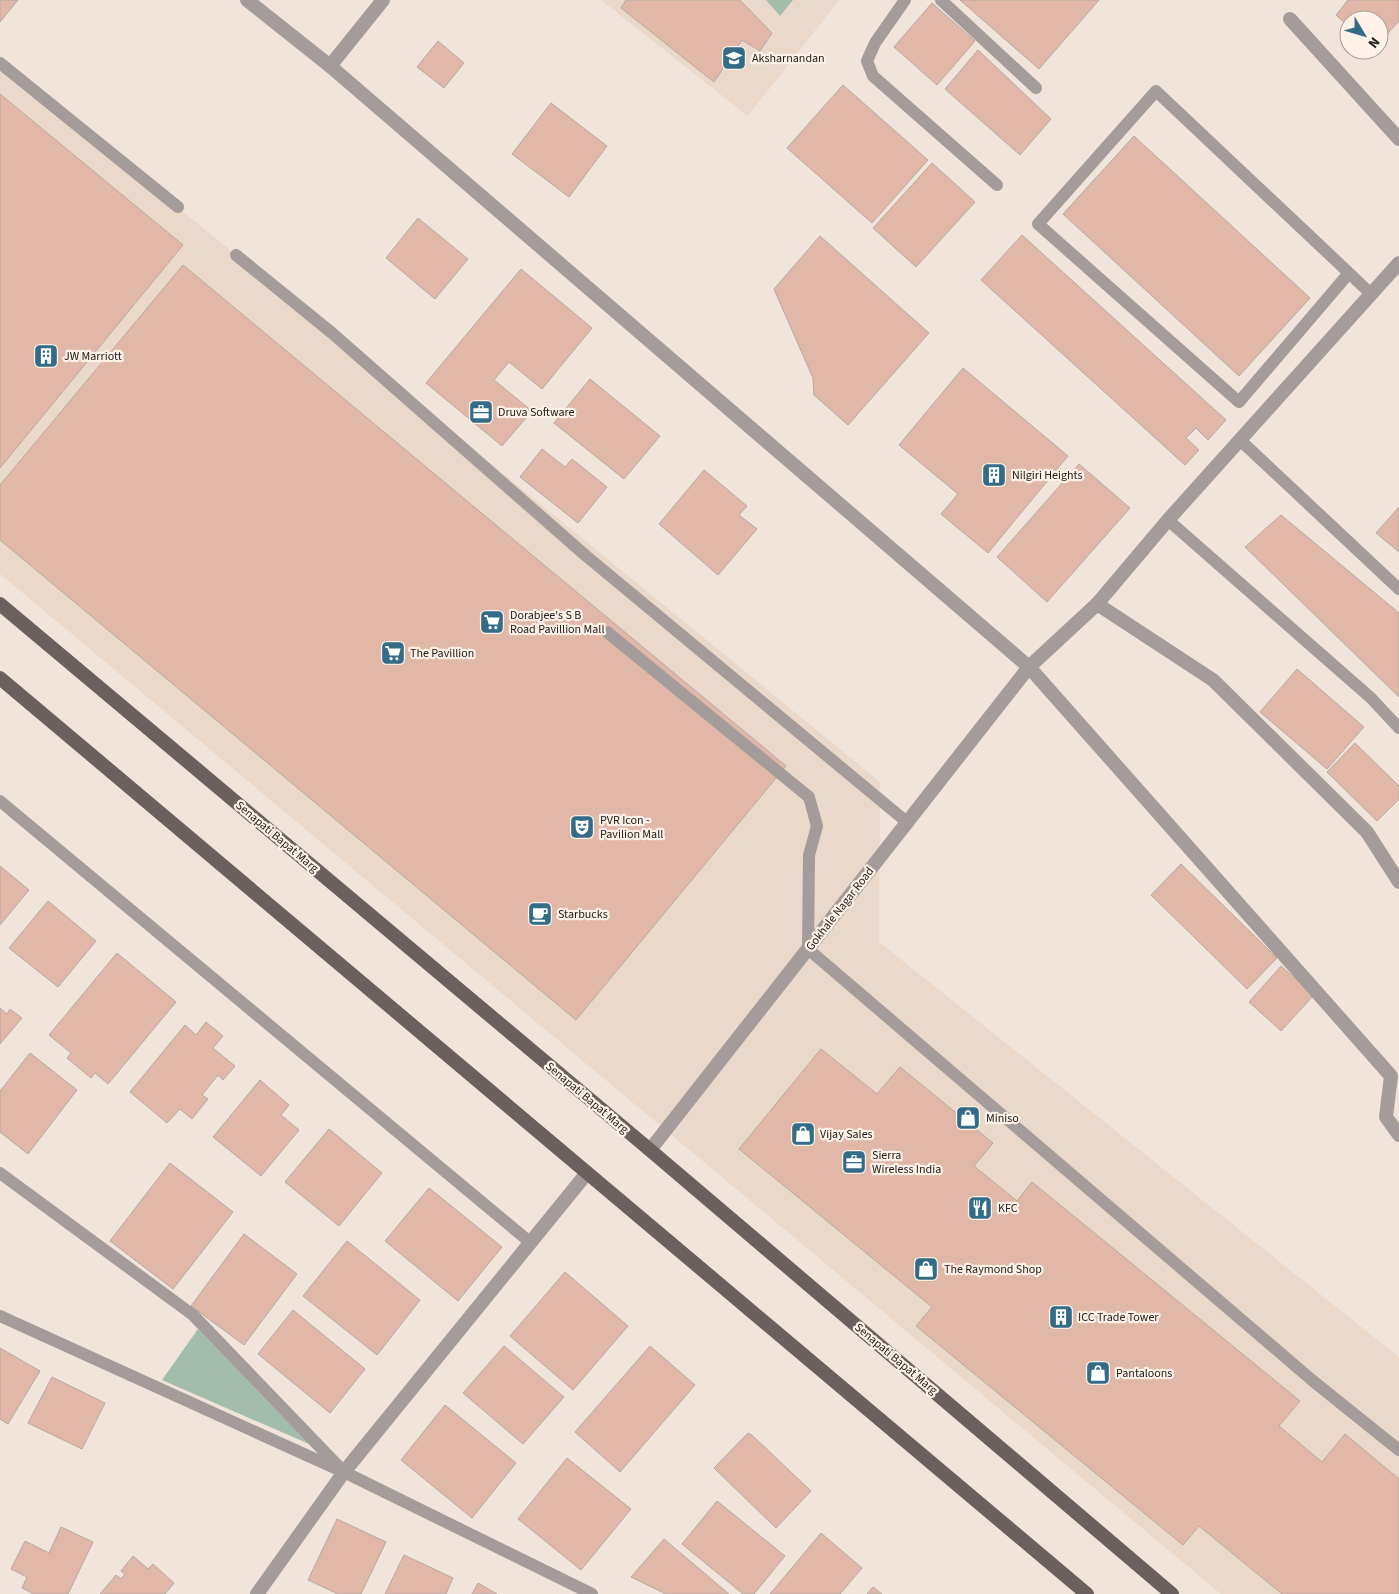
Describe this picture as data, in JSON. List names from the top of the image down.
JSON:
{
  "streets": {
    "main road": ["Senapati Bapat Marg"],
    "street": ["Gokhale Nagar Road"]
  },
  "crossings": [
    ["Senapati Bapat Marg", "Gokhale Nagar Road"]
  ],
  "places": {
    "school or university": ["Aksharnandan"],
    "building": ["JW Marriott", "Nilgiri Heights", "ICC Trade Tower"],
    "office": ["Druva Software", "Sierra Wireless India"],
    "supermarket": ["Dorabjee's S B Road Pavillion Mall", "The Pavillion"],
    "theatre": ["PVR Icon - Pavilion Mall"],
    "cafe": ["Starbucks"],
    "shop": [
      "Miniso",
      "Vijay Sales",
      "The Raymond Shop",
      "Pantaloons"
    ],
    "restaurant": ["KFC"]
  },
  "north": "bottom right"
}
